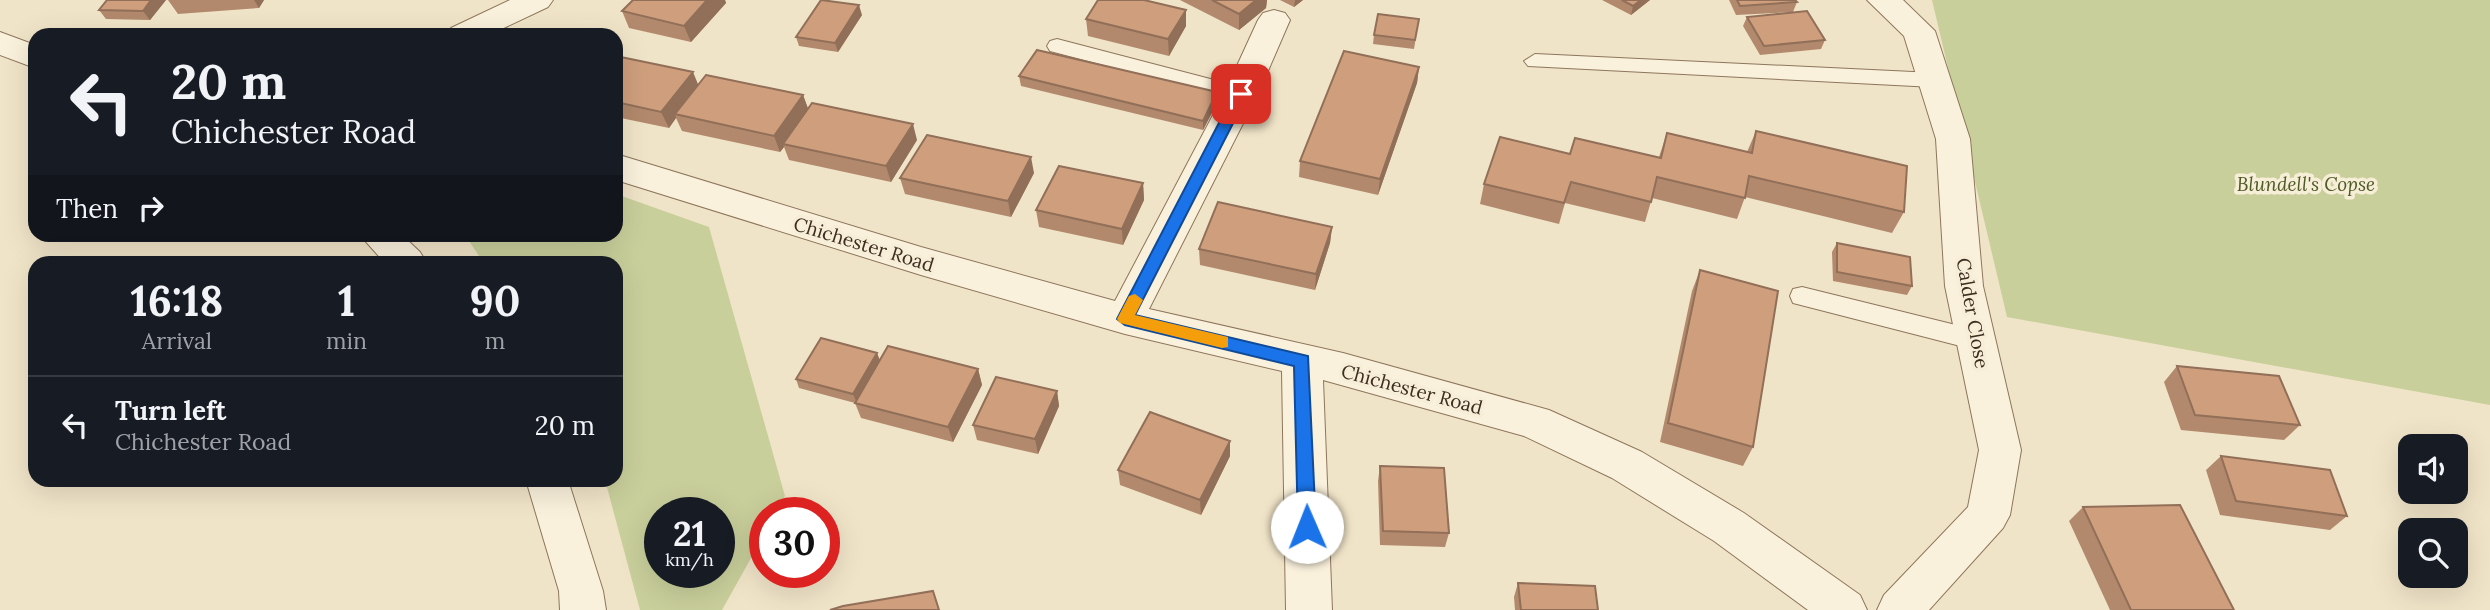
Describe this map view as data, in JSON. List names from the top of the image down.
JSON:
{
  "streets": {
    "street": ["Chichester Road", "Calder Close"]
  },
  "parks": ["Blundell's Copse"],
  "page": {
    "turn": ["20 m", "Chichester Road"],
    "then": "Then",
    "eta": [
      "16:18",
      "Arrival",
      "1",
      "min",
      "90",
      "m"
    ],
    "list": [
      {
        "name": "Turn left",
        "note": "Chichester Road",
        "value": "20 m"
      }
    ],
    "speed": "21 km/h",
    "limit": "30"
  }
}
